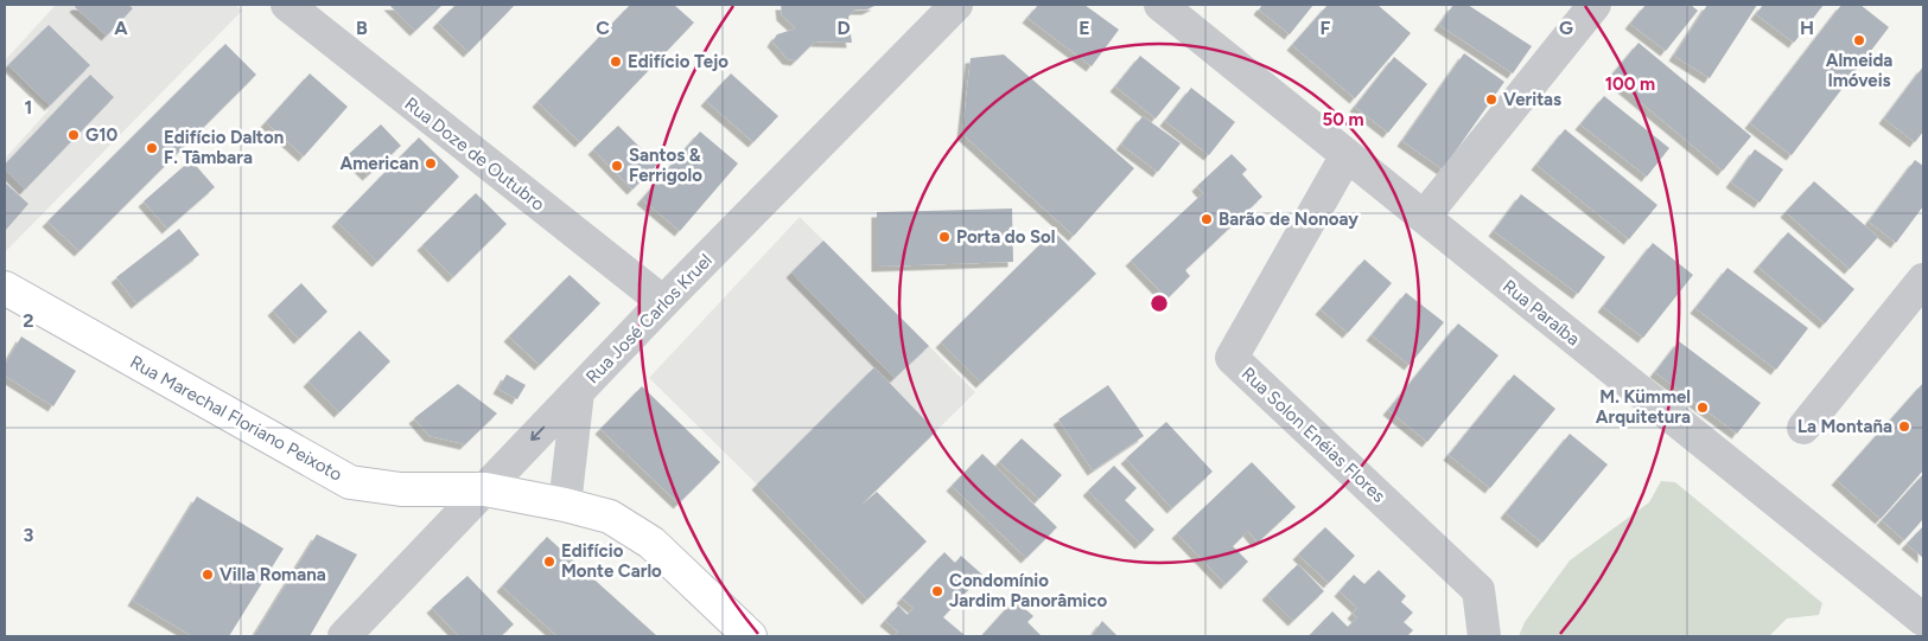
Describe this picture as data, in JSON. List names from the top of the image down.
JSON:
{
  "streets": {
    "street": [
      "Rua Doze de Outubro",
      "Rua Paraíba",
      "Rua José Carlos Kruel",
      "Rua Marechal Floriano Peixoto",
      "Rua Solon Enéias Flores"
    ]
  },
  "crossings": [
    ["Rua Doze de Outubro", "Rua José Carlos Kruel"],
    ["Rua Paraíba", "Rua Solon Enéias Flores"],
    ["Rua José Carlos Kruel", "Rua Marechal Floriano Peixoto"]
  ],
  "places": [
    "Almeida Imóveis",
    "Edifício Tejo",
    "Veritas",
    "G10",
    "Edifício Dalton F. Tâmbara",
    "American",
    "Santos & Ferrigolo",
    "Barão de Nonoay",
    "Porta do Sol",
    "M. Kümmel Arquitetura",
    "La Montaña",
    "Edifício Monte Carlo",
    "Villa Romana",
    "Condomínio Jardim Panorâmico"
  ],
  "grid": {
    "columns": [
      "A",
      "B",
      "C",
      "D",
      "E",
      "F",
      "G",
      "H"
    ],
    "rows": ["1", "2", "3"]
  },
  "rings": ["100 m", "50 m"]
}
